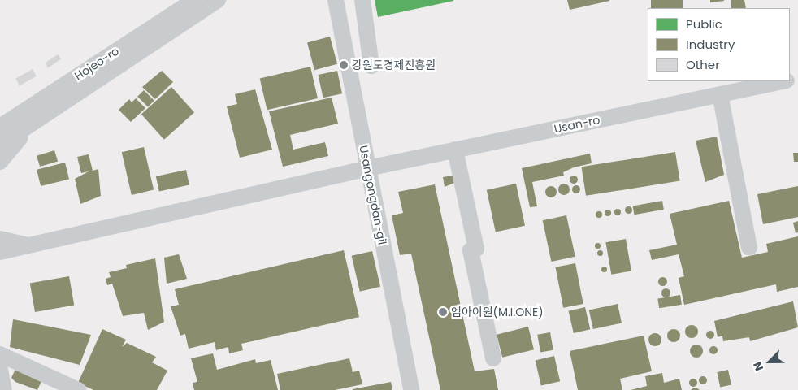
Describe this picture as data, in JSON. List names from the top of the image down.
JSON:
{
  "streets": {
    "street": ["Hojeo-ro", "Usan-ro", "Usangongdan-gil"]
  },
  "crossings": [
    ["Usan-ro", "Usangongdan-gil"]
  ],
  "places": ["강원도경제진흥원", "엠아이원(M.I.ONE)"],
  "legend": ["Public", "Industry", "Other"],
  "north": "bottom left"
}
